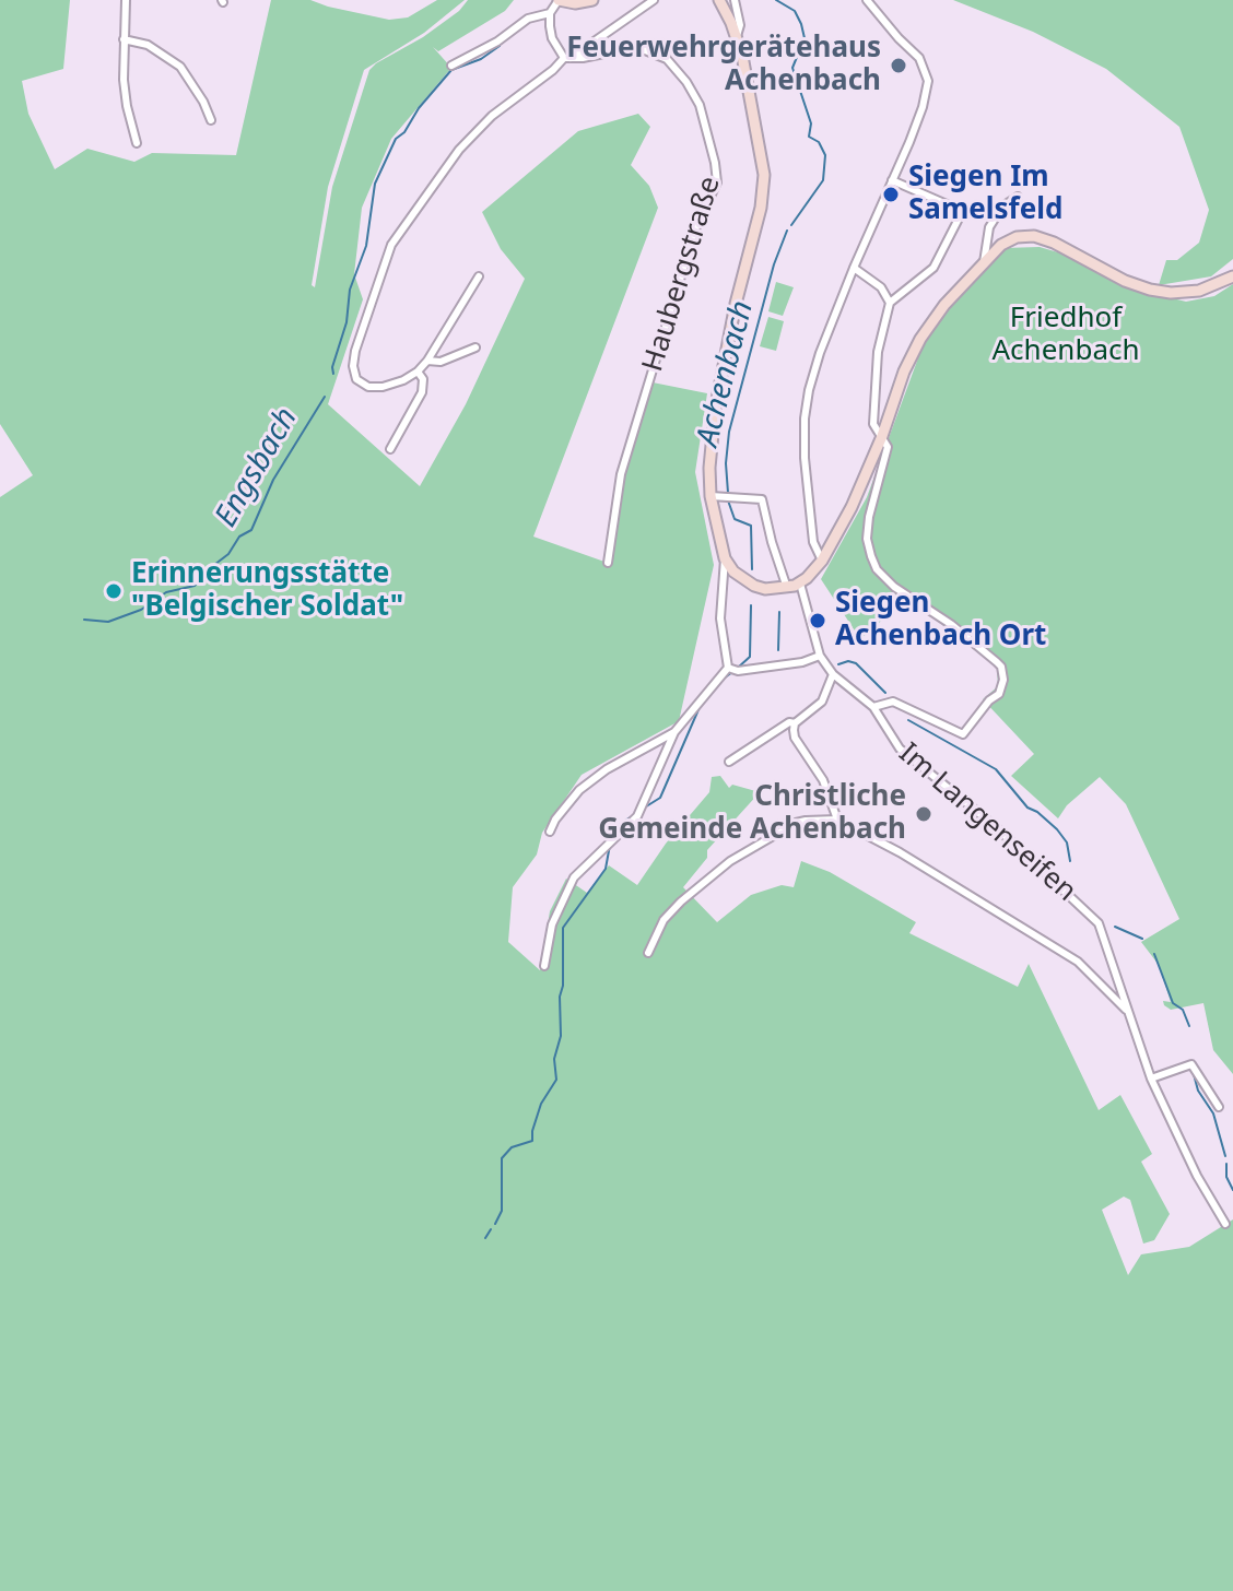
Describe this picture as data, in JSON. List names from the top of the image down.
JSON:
{
  "streets": {
    "street": ["Haubergstraße", "Im Langenseifen"]
  },
  "water": ["Achenbach", "Engsbach"],
  "parks": ["Friedhof Achenbach"],
  "places": [
    "Feuerwehrgerätehaus Achenbach",
    "Siegen Im Samelsfeld",
    "Erinnerungsstätte \"Belgischer Soldat\"",
    "Siegen Achenbach Ort",
    "Christliche Gemeinde Achenbach"
  ]
}
